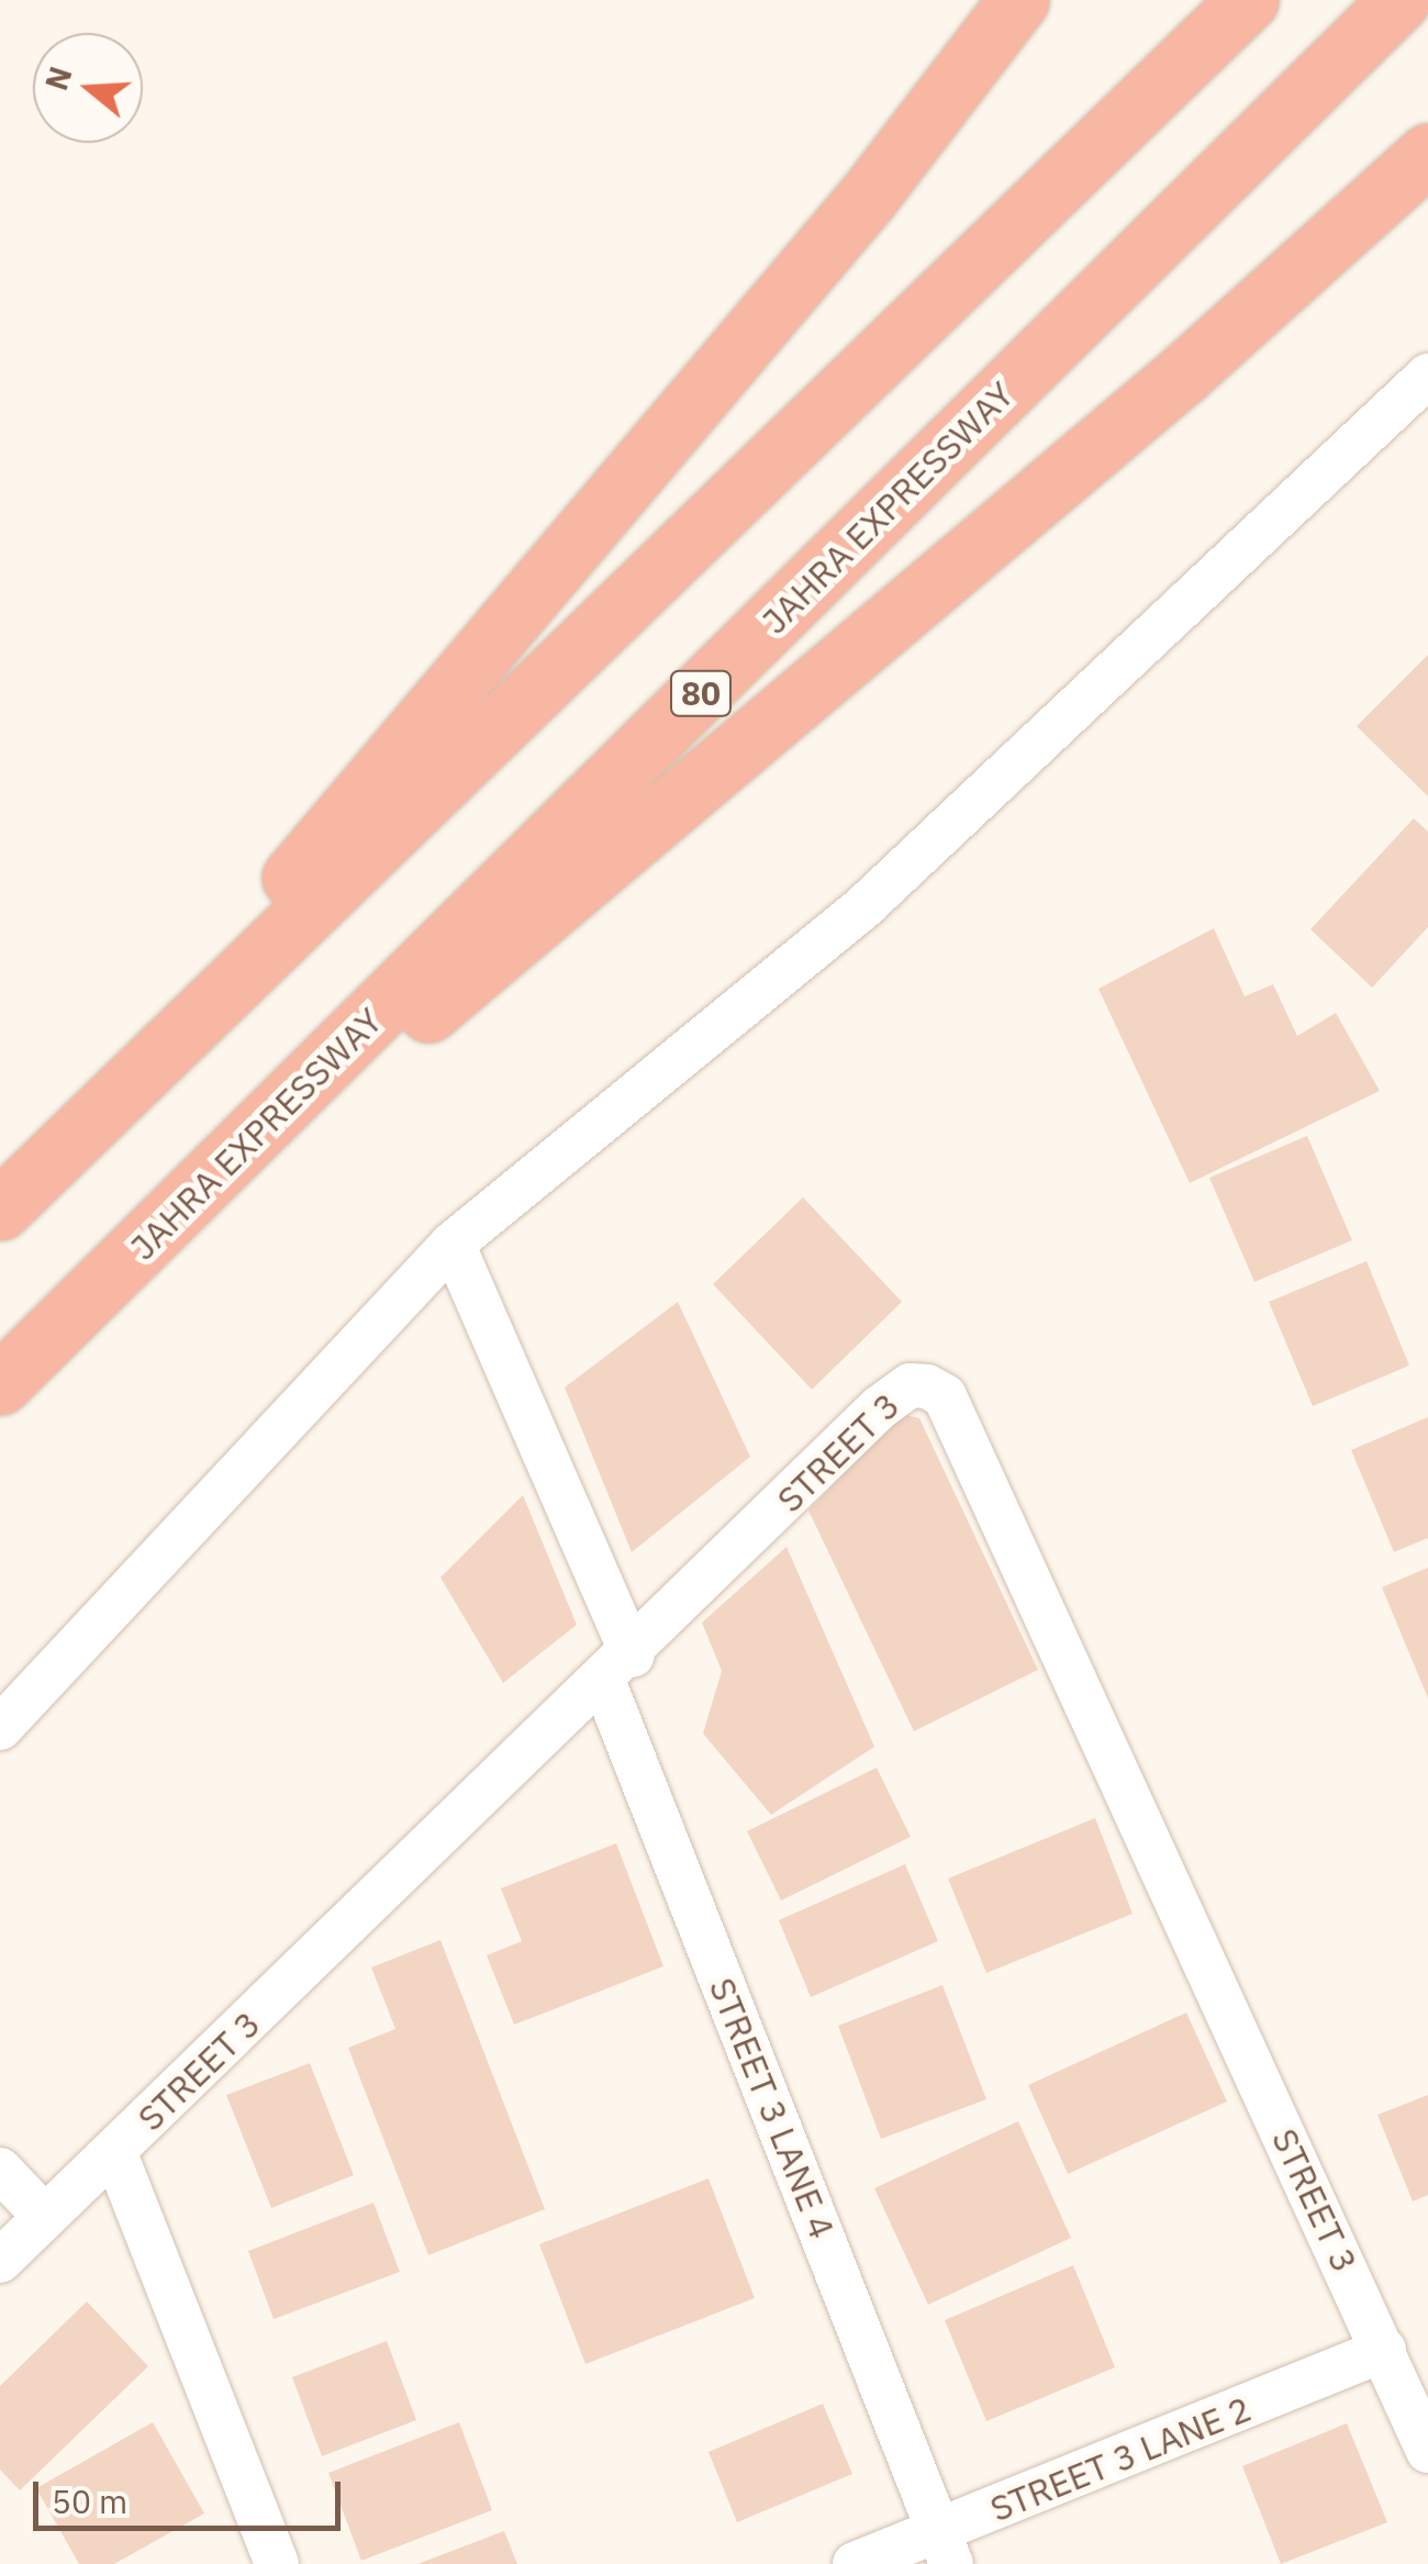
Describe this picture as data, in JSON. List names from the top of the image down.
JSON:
{
  "streets": {
    "highway": ["JAHRA EXPRESSWAY", "80"],
    "street": ["STREET 3", "STREET 3 LANE 4", "STREET 3 LANE 2"]
  },
  "crossings": [
    ["STREET 3", "STREET 3 LANE 4"],
    ["STREET 3", "STREET 3 LANE 2"],
    ["STREET 3 LANE 4", "STREET 3 LANE 2"]
  ],
  "scale_bar": "50 m",
  "north": "left"
}
